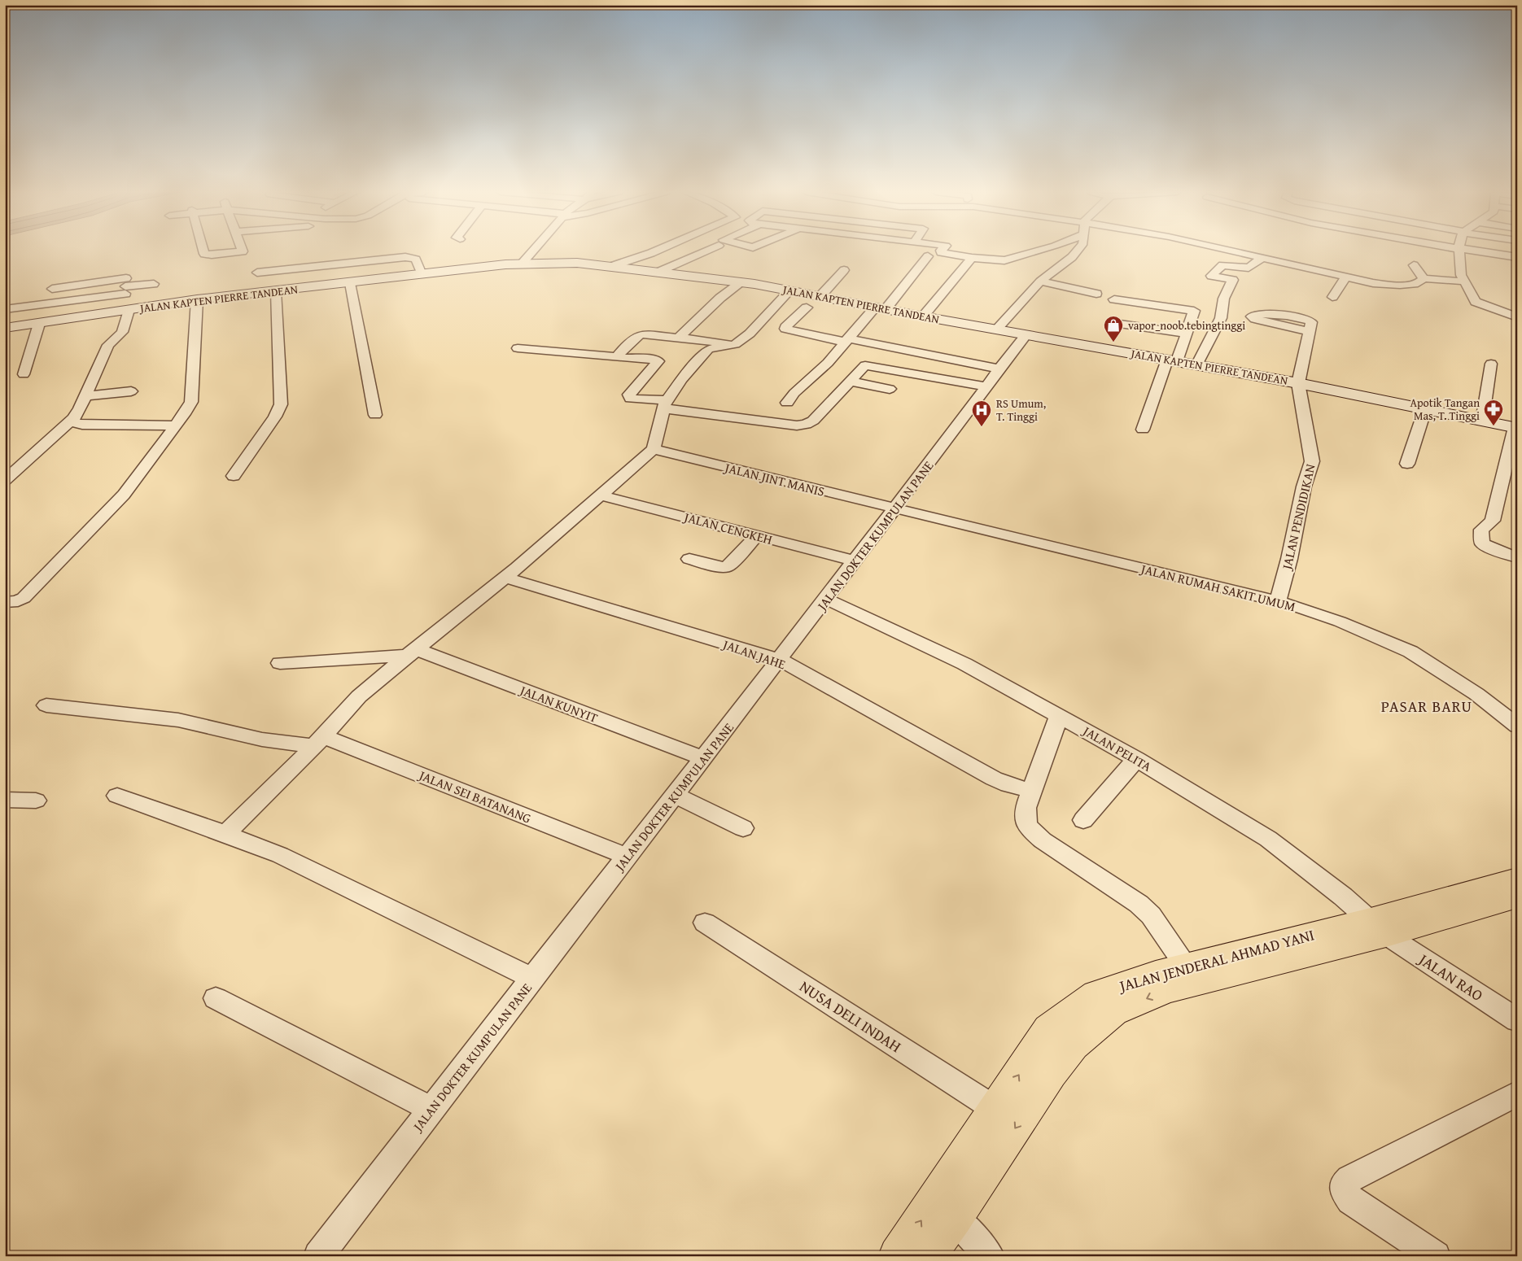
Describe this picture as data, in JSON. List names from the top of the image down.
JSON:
{
  "streets": {
    "main road": ["JALAN KAPTEN PIERRE TANDEAN", "JALAN JENDERAL AHMAD YANI"],
    "street": [
      "JALAN JINT MANIS",
      "JALAN PENDIDIKAN",
      "JALAN CENGKEH",
      "JALAN DOKTER KUMPULAN PANE",
      "JALAN RUMAH SAKIT UMUM",
      "JALAN JAHE",
      "JALAN KUNYIT",
      "JALAN PELITA",
      "JALAN SEI BATANANG",
      "JALAN RAO",
      "NUSA DELI INDAH"
    ]
  },
  "crossings": [
    ["JALAN KAPTEN PIERRE TANDEAN", "JALAN PENDIDIKAN"],
    ["JALAN KAPTEN PIERRE TANDEAN", "JALAN DOKTER KUMPULAN PANE"],
    ["JALAN JINT MANIS", "JALAN DOKTER KUMPULAN PANE"],
    ["JALAN JINT MANIS", "JALAN RUMAH SAKIT UMUM"],
    ["JALAN PENDIDIKAN", "JALAN RUMAH SAKIT UMUM"],
    ["JALAN CENGKEH", "JALAN DOKTER KUMPULAN PANE"],
    ["JALAN DOKTER KUMPULAN PANE", "JALAN RUMAH SAKIT UMUM"],
    ["JALAN DOKTER KUMPULAN PANE", "JALAN JAHE"],
    ["JALAN DOKTER KUMPULAN PANE", "JALAN KUNYIT"],
    ["JALAN DOKTER KUMPULAN PANE", "JALAN PELITA"],
    ["JALAN DOKTER KUMPULAN PANE", "JALAN SEI BATANANG"],
    ["JALAN PELITA", "JALAN JENDERAL AHMAD YANI"],
    ["JALAN PELITA", "JALAN RAO"],
    ["JALAN JENDERAL AHMAD YANI", "JALAN RAO"],
    ["JALAN JENDERAL AHMAD YANI", "NUSA DELI INDAH"]
  ],
  "districts": ["PASAR BARU"],
  "places": {
    "shop": ["vapor_noob.tebingtinggi"],
    "pharmacy": ["Apotik Tangan Mas, T. Tinggi"],
    "hospital": ["RS Umum, T. Tinggi"]
  }
}
